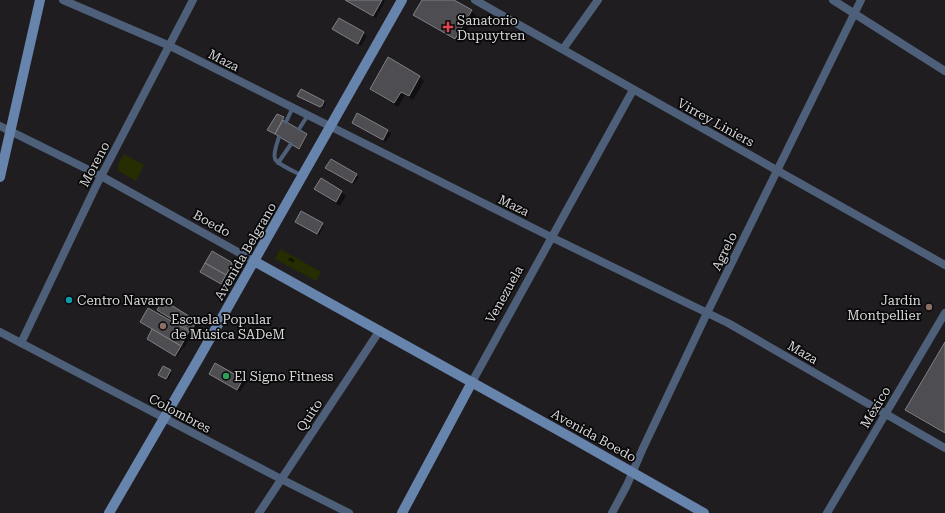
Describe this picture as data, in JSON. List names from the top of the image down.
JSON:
{
  "streets": {
    "main road": [
      "Boedo",
      "Avenida Belgrano",
      "Venezuela",
      "Avenida Boedo"
    ],
    "street": [
      "Maza",
      "Virrey Liniers",
      "Moreno",
      "Agrelo",
      "México",
      "Colombres",
      "Quito"
    ]
  },
  "crossings": [
    ["Maza", "Moreno"],
    ["Maza", "Avenida Belgrano"],
    ["Maza", "Agrelo"],
    ["Maza", "Venezuela"],
    ["Maza", "México"],
    ["Virrey Liniers", "Agrelo"],
    ["Virrey Liniers", "Venezuela"],
    ["Moreno", "Boedo"],
    ["Moreno", "Colombres"],
    ["Boedo", "Avenida Belgrano"],
    ["Boedo", "Venezuela"],
    ["Boedo", "Quito"],
    ["Boedo", "Avenida Boedo"],
    ["Avenida Belgrano", "Colombres"],
    ["Agrelo", "Avenida Boedo"],
    ["Venezuela", "Avenida Boedo"],
    ["Colombres", "Quito"]
  ],
  "places": {
    "health": ["Sanatorio Dupuytren"],
    "other": [
      "Centro Navarro",
      "Jardín Montpellier",
      "Escuela Popular de Música SADeM",
      "El Signo Fitness"
    ]
  }
}
